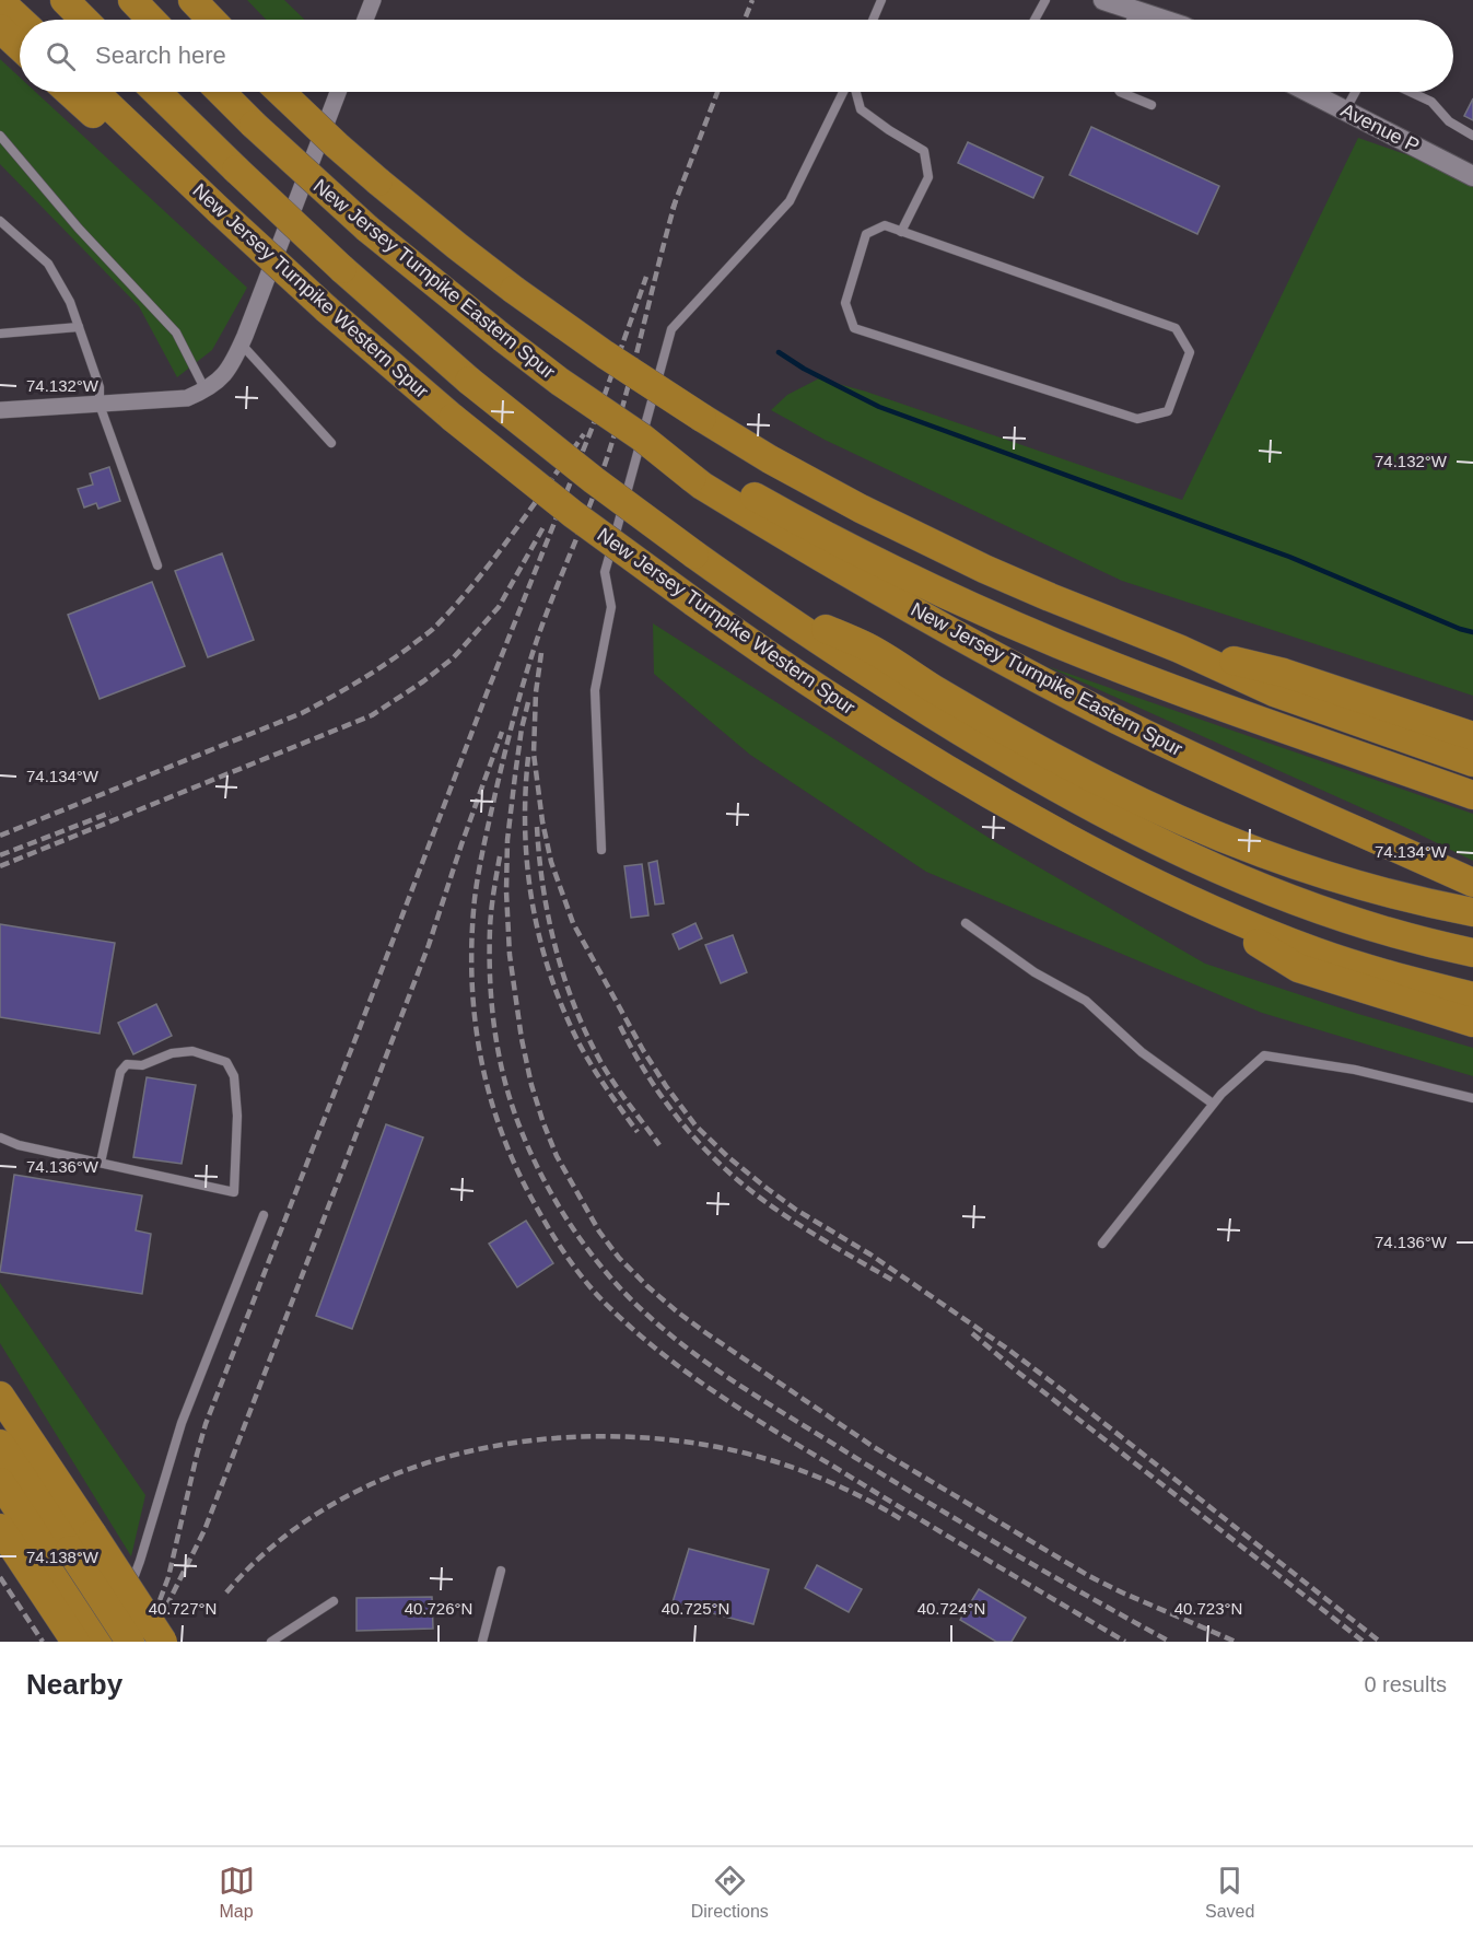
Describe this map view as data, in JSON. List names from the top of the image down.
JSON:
{
  "streets": {
    "highway": ["New Jersey Turnpike Eastern Spur", "New Jersey Turnpike Western Spur"],
    "street": ["Avenue P"]
  },
  "page": {
    "search": "Search here",
    "heading": ["Nearby", "0 results"],
    "nav": ["Map", "Directions", "Saved"]
  },
  "coordinates": [
    "74.132°W",
    "74.134°W",
    "74.136°W",
    "74.138°W",
    "40.727°N",
    "40.726°N",
    "40.725°N",
    "40.724°N",
    "40.723°N"
  ]
}
